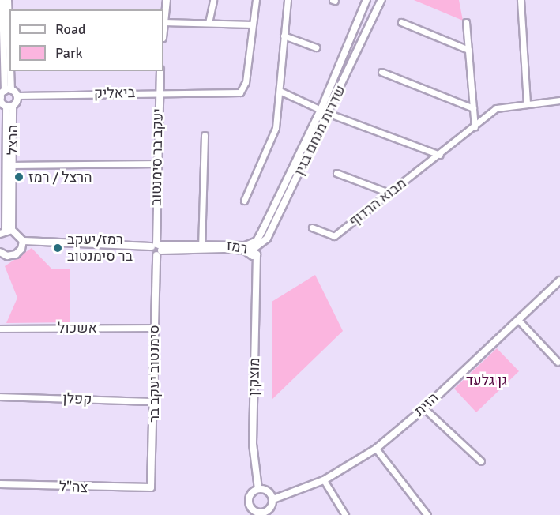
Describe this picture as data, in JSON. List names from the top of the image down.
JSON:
{
  "streets": {
    "street": [
      "ביאליק",
      "שדרות מנחם בגין",
      "הרצל",
      "יעקב בר סימנטוב",
      "מבוא הרדוף",
      "רמז",
      "אשכול",
      "סימנטוב יעקב בר",
      "מוצקין",
      "קפלן",
      "הזית",
      "צה\"ל"
    ]
  },
  "crossings": [
    ["ביאליק", "יעקב בר סימנטוב"],
    ["שדרות מנחם בגין", "רמז"],
    ["יעקב בר סימנטוב", "רמז"],
    ["יעקב בר סימנטוב", "סימנטוב יעקב בר"],
    ["רמז", "סימנטוב יעקב בר"],
    ["רמז", "מוצקין"],
    ["אשכול", "סימנטוב יעקב בר"],
    ["סימנטוב יעקב בר", "קפלן"],
    ["סימנטוב יעקב בר", "צה\"ל"],
    ["מוצקין", "הזית"]
  ],
  "parks": ["גן גלעד"],
  "places": ["הרצל / רמז", "רמז/יעקב בר סימנטוב"],
  "legend": ["Road", "Park"]
}
